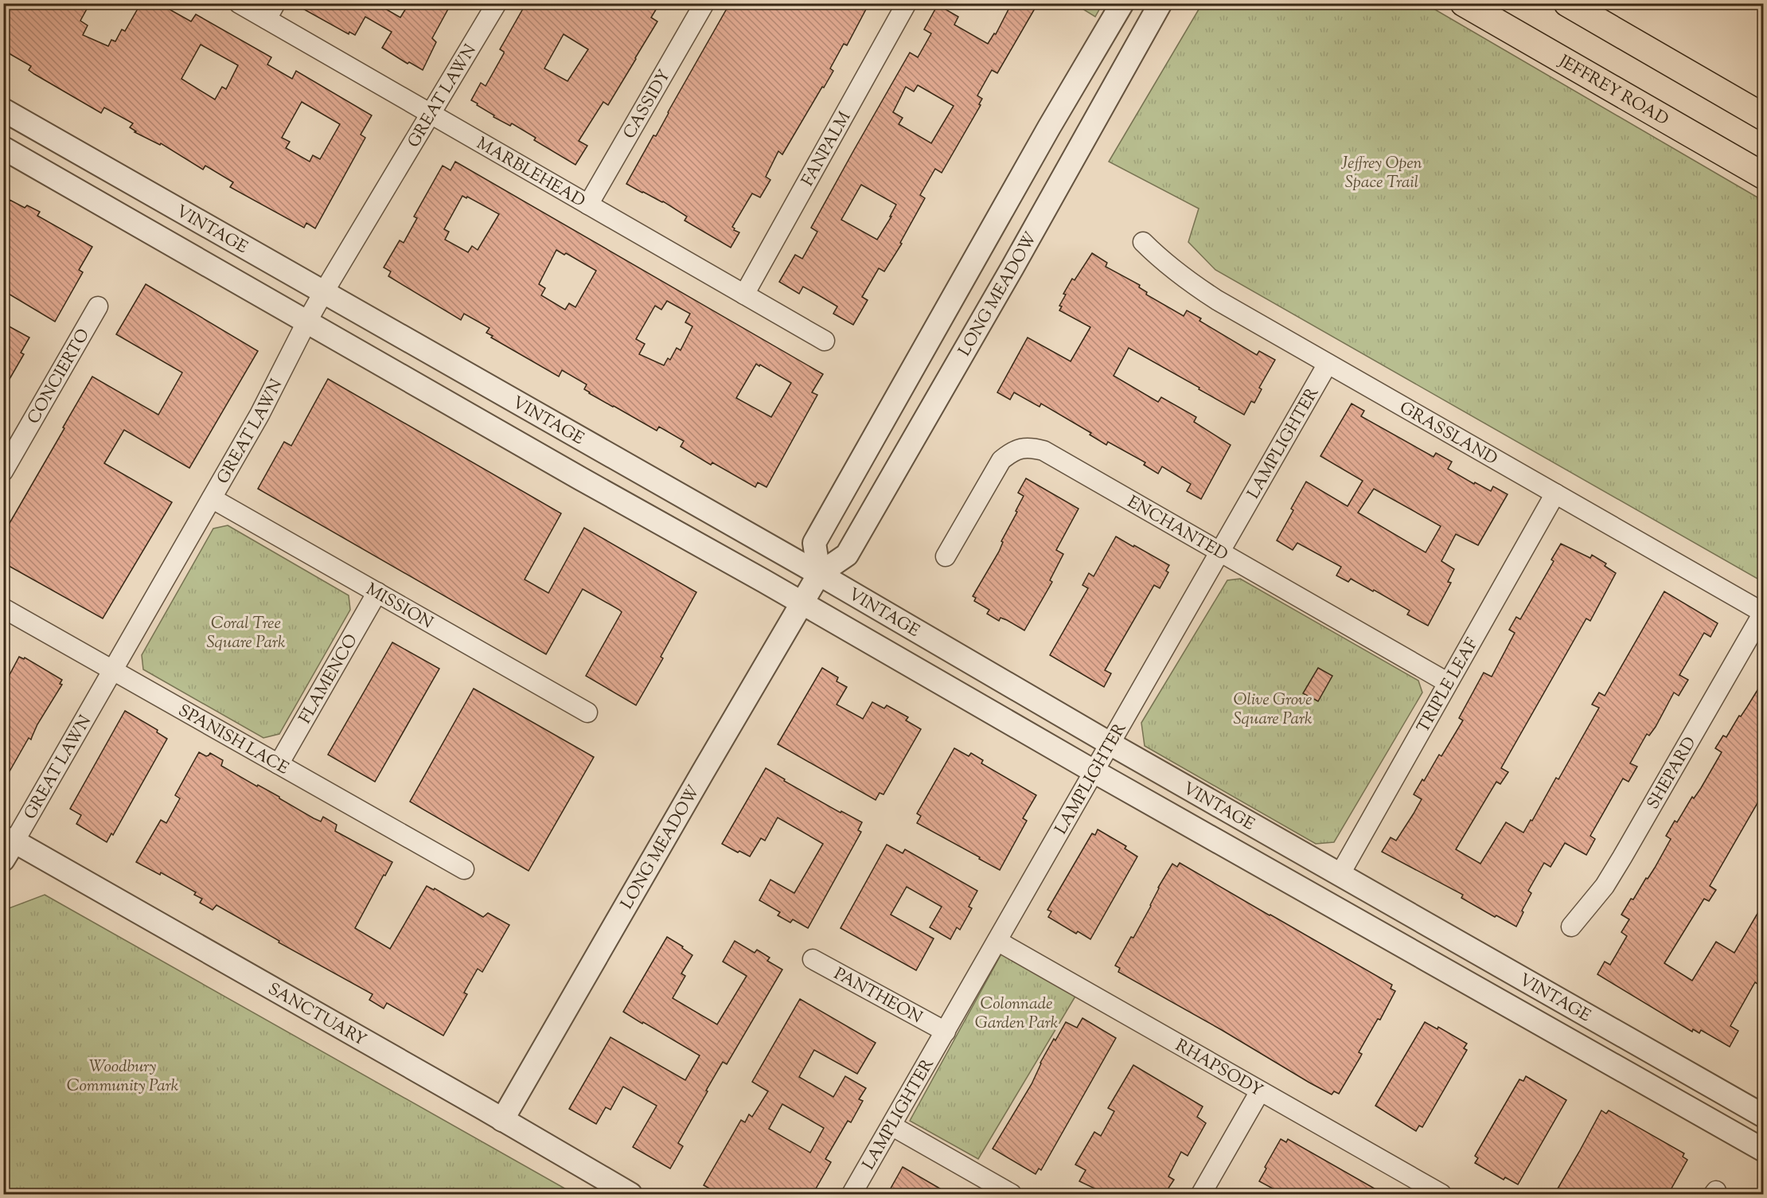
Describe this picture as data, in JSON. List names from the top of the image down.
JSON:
{
  "streets": {
    "main road": ["JEFFREY ROAD"],
    "street": [
      "GREAT LAWN",
      "CASSIDY",
      "FANPALM",
      "MARBLEHEAD",
      "VINTAGE",
      "LONG MEADOW",
      "CONCIERTO",
      "GRASSLAND",
      "LAMPLIGHTER",
      "ENCHANTED",
      "MISSION",
      "FLAMENCO",
      "TRIPLE LEAF",
      "SPANISH LACE",
      "SHEPARD",
      "PANTHEON",
      "SANCTUARY",
      "RHAPSODY"
    ]
  },
  "crossings": [
    ["GREAT LAWN", "MARBLEHEAD"],
    ["GREAT LAWN", "VINTAGE"],
    ["GREAT LAWN", "MISSION"],
    ["GREAT LAWN", "SPANISH LACE"],
    ["GREAT LAWN", "SANCTUARY"],
    ["CASSIDY", "MARBLEHEAD"],
    ["FANPALM", "MARBLEHEAD"],
    ["VINTAGE", "LONG MEADOW"],
    ["VINTAGE", "LAMPLIGHTER"],
    ["VINTAGE", "TRIPLE LEAF"],
    ["LONG MEADOW", "SANCTUARY"],
    ["GRASSLAND", "LAMPLIGHTER"],
    ["GRASSLAND", "TRIPLE LEAF"],
    ["GRASSLAND", "SHEPARD"],
    ["LAMPLIGHTER", "ENCHANTED"],
    ["LAMPLIGHTER", "PANTHEON"],
    ["LAMPLIGHTER", "RHAPSODY"],
    ["ENCHANTED", "TRIPLE LEAF"],
    ["MISSION", "FLAMENCO"],
    ["FLAMENCO", "SPANISH LACE"]
  ],
  "parks": [
    "Jeffrey Open Space Trail",
    "Coral Tree Square Park",
    "Olive Grove Square Park",
    "Colonnade Garden Park",
    "Woodbury Community Park"
  ]
}
